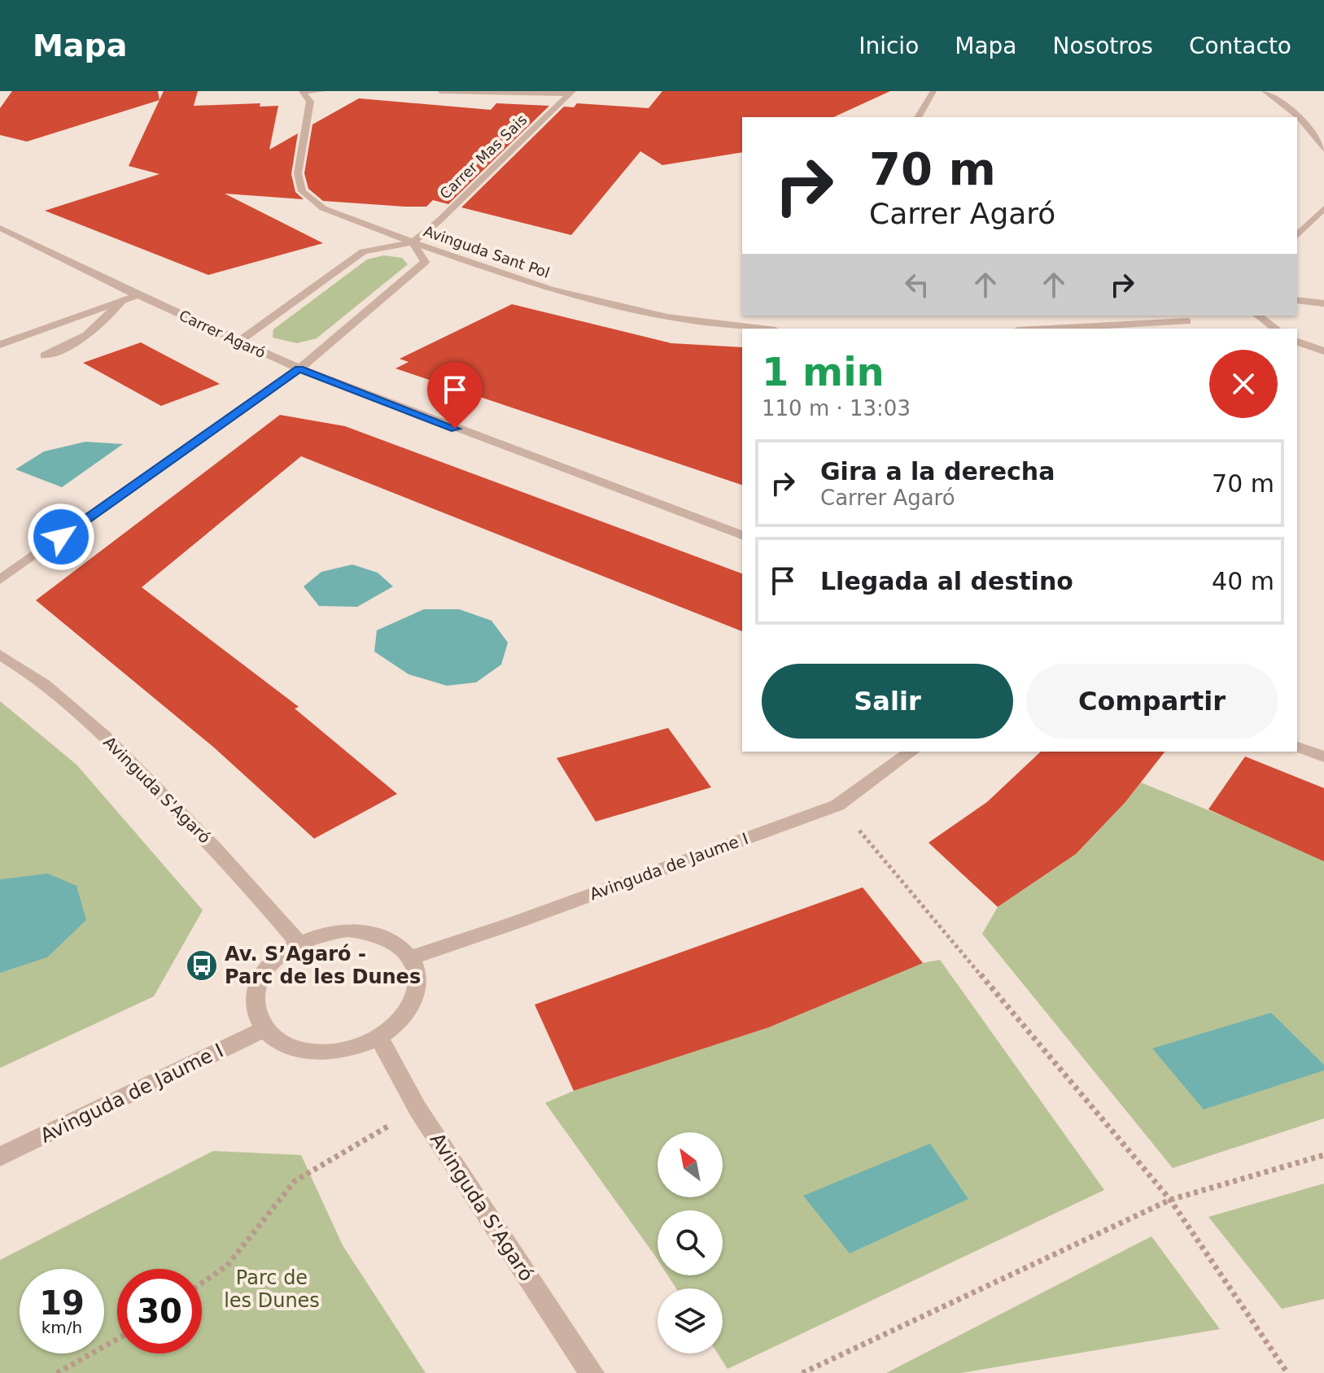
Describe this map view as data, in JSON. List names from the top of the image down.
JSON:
{
  "streets": {
    "street": [
      "Carrer Mas Sais",
      "Avinguda Sant Pol",
      "Carrer Agaró",
      "Avinguda S'Agaró",
      "Avinguda de Jaume I"
    ]
  },
  "crossings": [
    ["Carrer Mas Sais", "Avinguda Sant Pol"],
    ["Carrer Mas Sais", "Carrer Agaró"],
    ["Avinguda S'Agaró", "Avinguda de Jaume I"]
  ],
  "parks": ["Parc de les Dunes"],
  "places": {
    "bus stop": ["Av. S’Agaró - Parc de les Dunes"]
  },
  "north": "top left",
  "page": {
    "header": "Mapa",
    "nav": [
      "Inicio",
      "Mapa",
      "Nosotros",
      "Contacto"
    ],
    "turn": ["70 m", "Carrer Agaró"],
    "heading": ["1 min", "110 m · 13:03"],
    "list": [
      {
        "name": "Gira a la derecha",
        "note": "Carrer Agaró",
        "value": "70 m"
      },
      {
        "name": "Llegada al destino",
        "value": "40 m"
      }
    ],
    "buttons": ["Salir", "Compartir"],
    "speed": "19 km/h",
    "limit": "30"
  }
}
